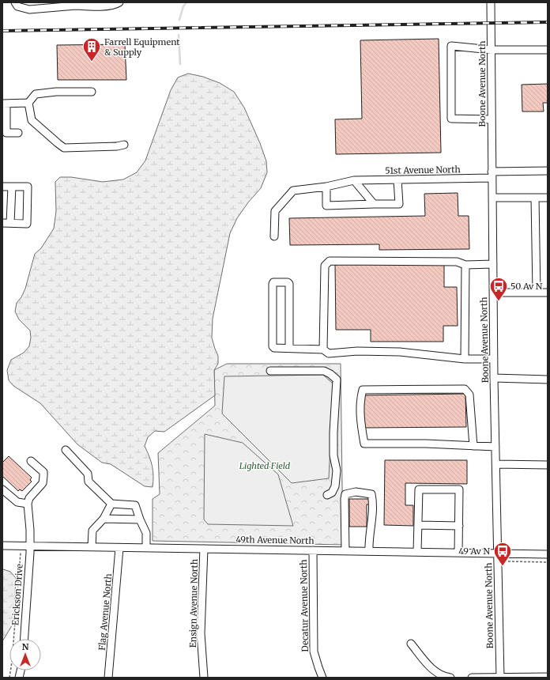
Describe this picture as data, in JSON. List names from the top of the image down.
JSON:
{
  "streets": {
    "street": [
      "Boone Avenue North",
      "51st Avenue North",
      "49th Avenue North",
      "Erickson Drive",
      "Ensign Avenue North",
      "Decatur Avenue North",
      "Flag Avenue North"
    ]
  },
  "crossings": [
    ["Boone Avenue North", "51st Avenue North"],
    ["Boone Avenue North", "49th Avenue North"],
    ["49th Avenue North", "Erickson Drive"],
    ["49th Avenue North", "Ensign Avenue North"],
    ["49th Avenue North", "Decatur Avenue North"],
    ["49th Avenue North", "Flag Avenue North"]
  ],
  "parks": ["Lighted Field"],
  "places": {
    "building": ["Farrell Equipment & Supply"],
    "bus stop": ["50 Av N", "49 Av N"]
  },
  "north": "top"
}
